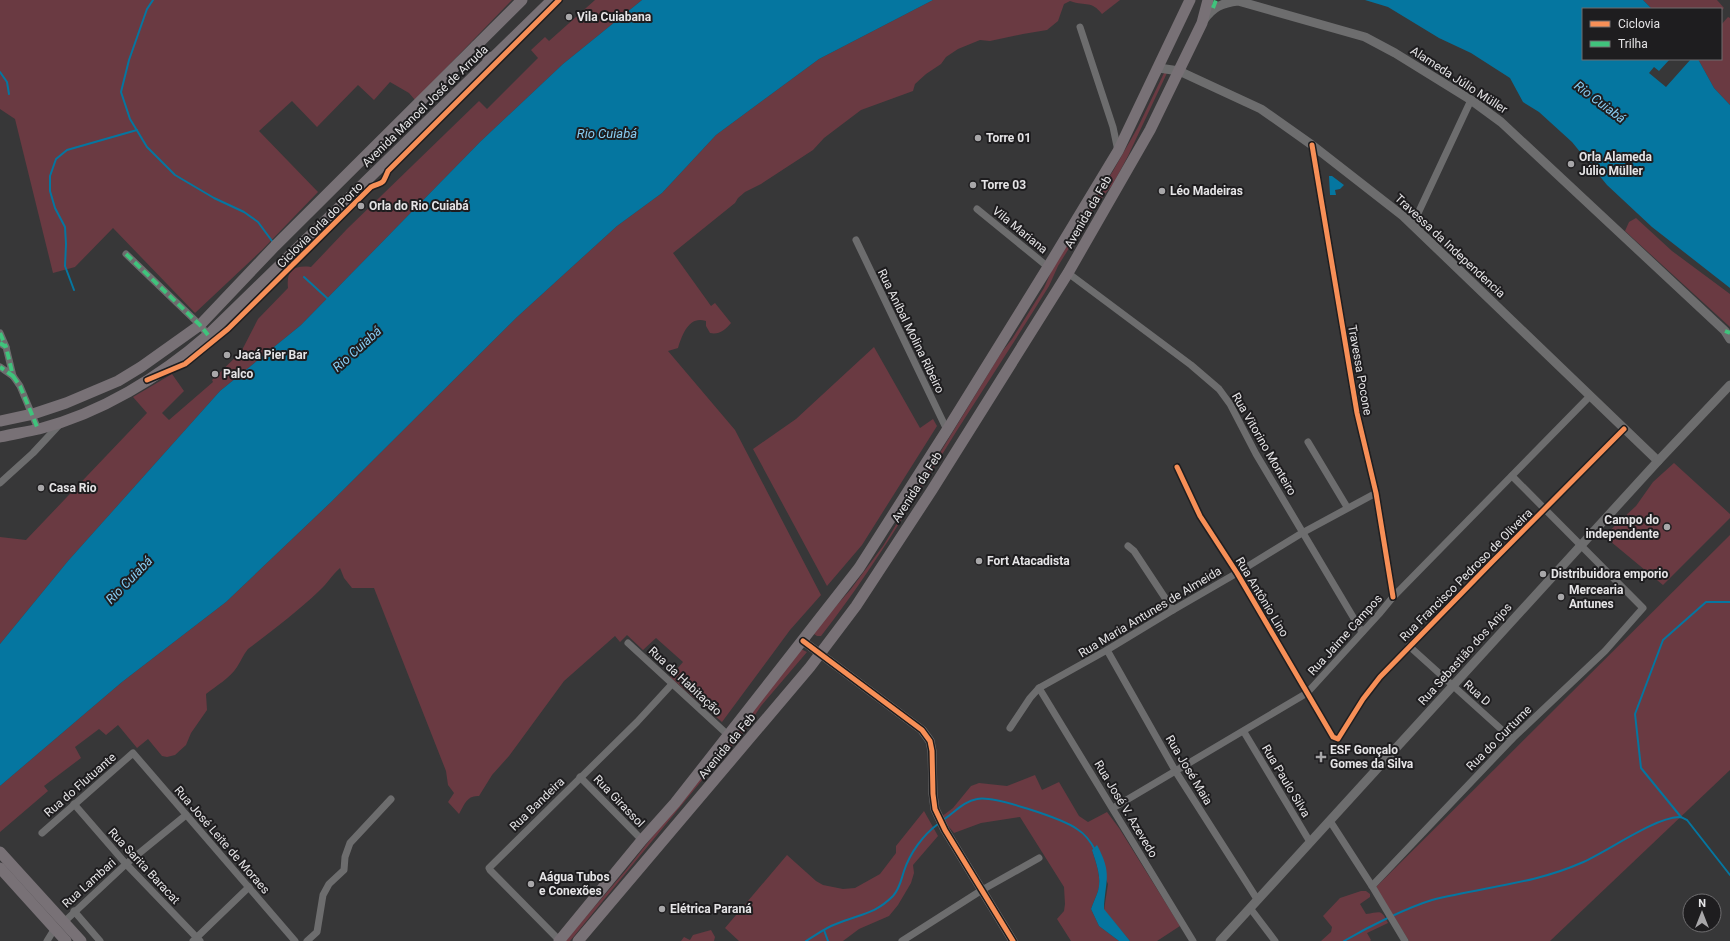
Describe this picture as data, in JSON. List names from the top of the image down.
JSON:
{
  "streets": {
    "main road": [
      "Alameda Júlio Müller",
      "Avenida Manoel José de Arruda",
      "Avenida da Feb",
      "Travessa da Independencia",
      "Rua Sebastião dos Anjos"
    ],
    "street": [
      "Vila Mariana",
      "Rua Aníbal Molina Ribeiro",
      "Travessa Pocone",
      "Rua Vitorino Monteiro",
      "Rua Francisco Pedroso de Oliveira",
      "Rua Antônio Lino",
      "Rua Maria Antunes de Almeida",
      "Rua Jaime Campos",
      "Rua da Habitação",
      "Rua D",
      "Rua do Curtume",
      "Rua José Maia",
      "Rua Paulo Silva",
      "Rua do Flutuante",
      "Rua Girassol",
      "Rua Bandeira",
      "Rua José V. Azevedo",
      "Rua José Leite de Moraes",
      "Rua Sarita Baracat",
      "Rua Lambari"
    ],
    "cycle path": ["Ciclovia Orla do Porto"]
  },
  "crossings": [
    ["Alameda Júlio Müller", "Avenida da Feb"],
    ["Avenida da Feb", "Vila Mariana"],
    ["Avenida da Feb", "Travessa da Independencia"],
    ["Avenida da Feb", "Rua Aníbal Molina Ribeiro"],
    ["Avenida da Feb", "Rua Vitorino Monteiro"],
    ["Avenida da Feb", "Rua da Habitação"],
    ["Avenida da Feb", "Rua Girassol"],
    ["Avenida da Feb", "Rua Bandeira"],
    ["Travessa da Independencia", "Travessa Pocone"],
    ["Travessa da Independencia", "Rua Francisco Pedroso de Oliveira"],
    ["Travessa da Independencia", "Rua Jaime Campos"],
    ["Travessa da Independencia", "Rua Sebastião dos Anjos"],
    ["Travessa Pocone", "Rua Maria Antunes de Almeida"],
    ["Travessa Pocone", "Rua Jaime Campos"],
    ["Rua Vitorino Monteiro", "Rua Maria Antunes de Almeida"],
    ["Rua Vitorino Monteiro", "Rua Jaime Campos"],
    ["Rua Francisco Pedroso de Oliveira", "Rua Antônio Lino"],
    ["Rua Francisco Pedroso de Oliveira", "Rua D"],
    ["Rua Antônio Lino", "Rua Maria Antunes de Almeida"],
    ["Rua Antônio Lino", "Rua Jaime Campos"],
    ["Rua Maria Antunes de Almeida", "Rua José Maia"],
    ["Rua Maria Antunes de Almeida", "Rua José V. Azevedo"],
    ["Rua Jaime Campos", "Rua José Maia"],
    ["Rua Jaime Campos", "Rua Paulo Silva"],
    ["Rua Jaime Campos", "Rua José V. Azevedo"],
    ["Rua Sebastião dos Anjos", "Rua D"],
    ["Rua Sebastião dos Anjos", "Rua do Curtume"],
    ["Rua Sebastião dos Anjos", "Rua José Maia"],
    ["Rua Sebastião dos Anjos", "Rua Paulo Silva"],
    ["Rua da Habitação", "Rua Bandeira"],
    ["Rua D", "Rua do Curtume"],
    ["Rua do Flutuante", "Rua José Leite de Moraes"],
    ["Rua do Flutuante", "Rua Sarita Baracat"],
    ["Rua Girassol", "Rua Bandeira"],
    ["Rua José Leite de Moraes", "Rua Lambari"],
    ["Rua Sarita Baracat", "Rua Lambari"]
  ],
  "water": ["Rio Cuiabá"],
  "places": {
    "other": [
      "Vila Cuiabana",
      "Torre 01",
      "Orla Alameda Júlio Müller",
      "Torre 03",
      "Léo Madeiras",
      "Orla do Rio Cuiabá",
      "Jacá Pier Bar",
      "Palco",
      "Casa Rio",
      "Campo do independente",
      "Fort Atacadista",
      "Distribuidora emporio",
      "Mercearia Antunes",
      "Aágua Tubos e Conexões",
      "Elétrica Paraná"
    ],
    "health": ["ESF Gonçalo Gomes da Silva"]
  },
  "legend": ["Ciclovia", "Trilha"],
  "north": "top"
}
